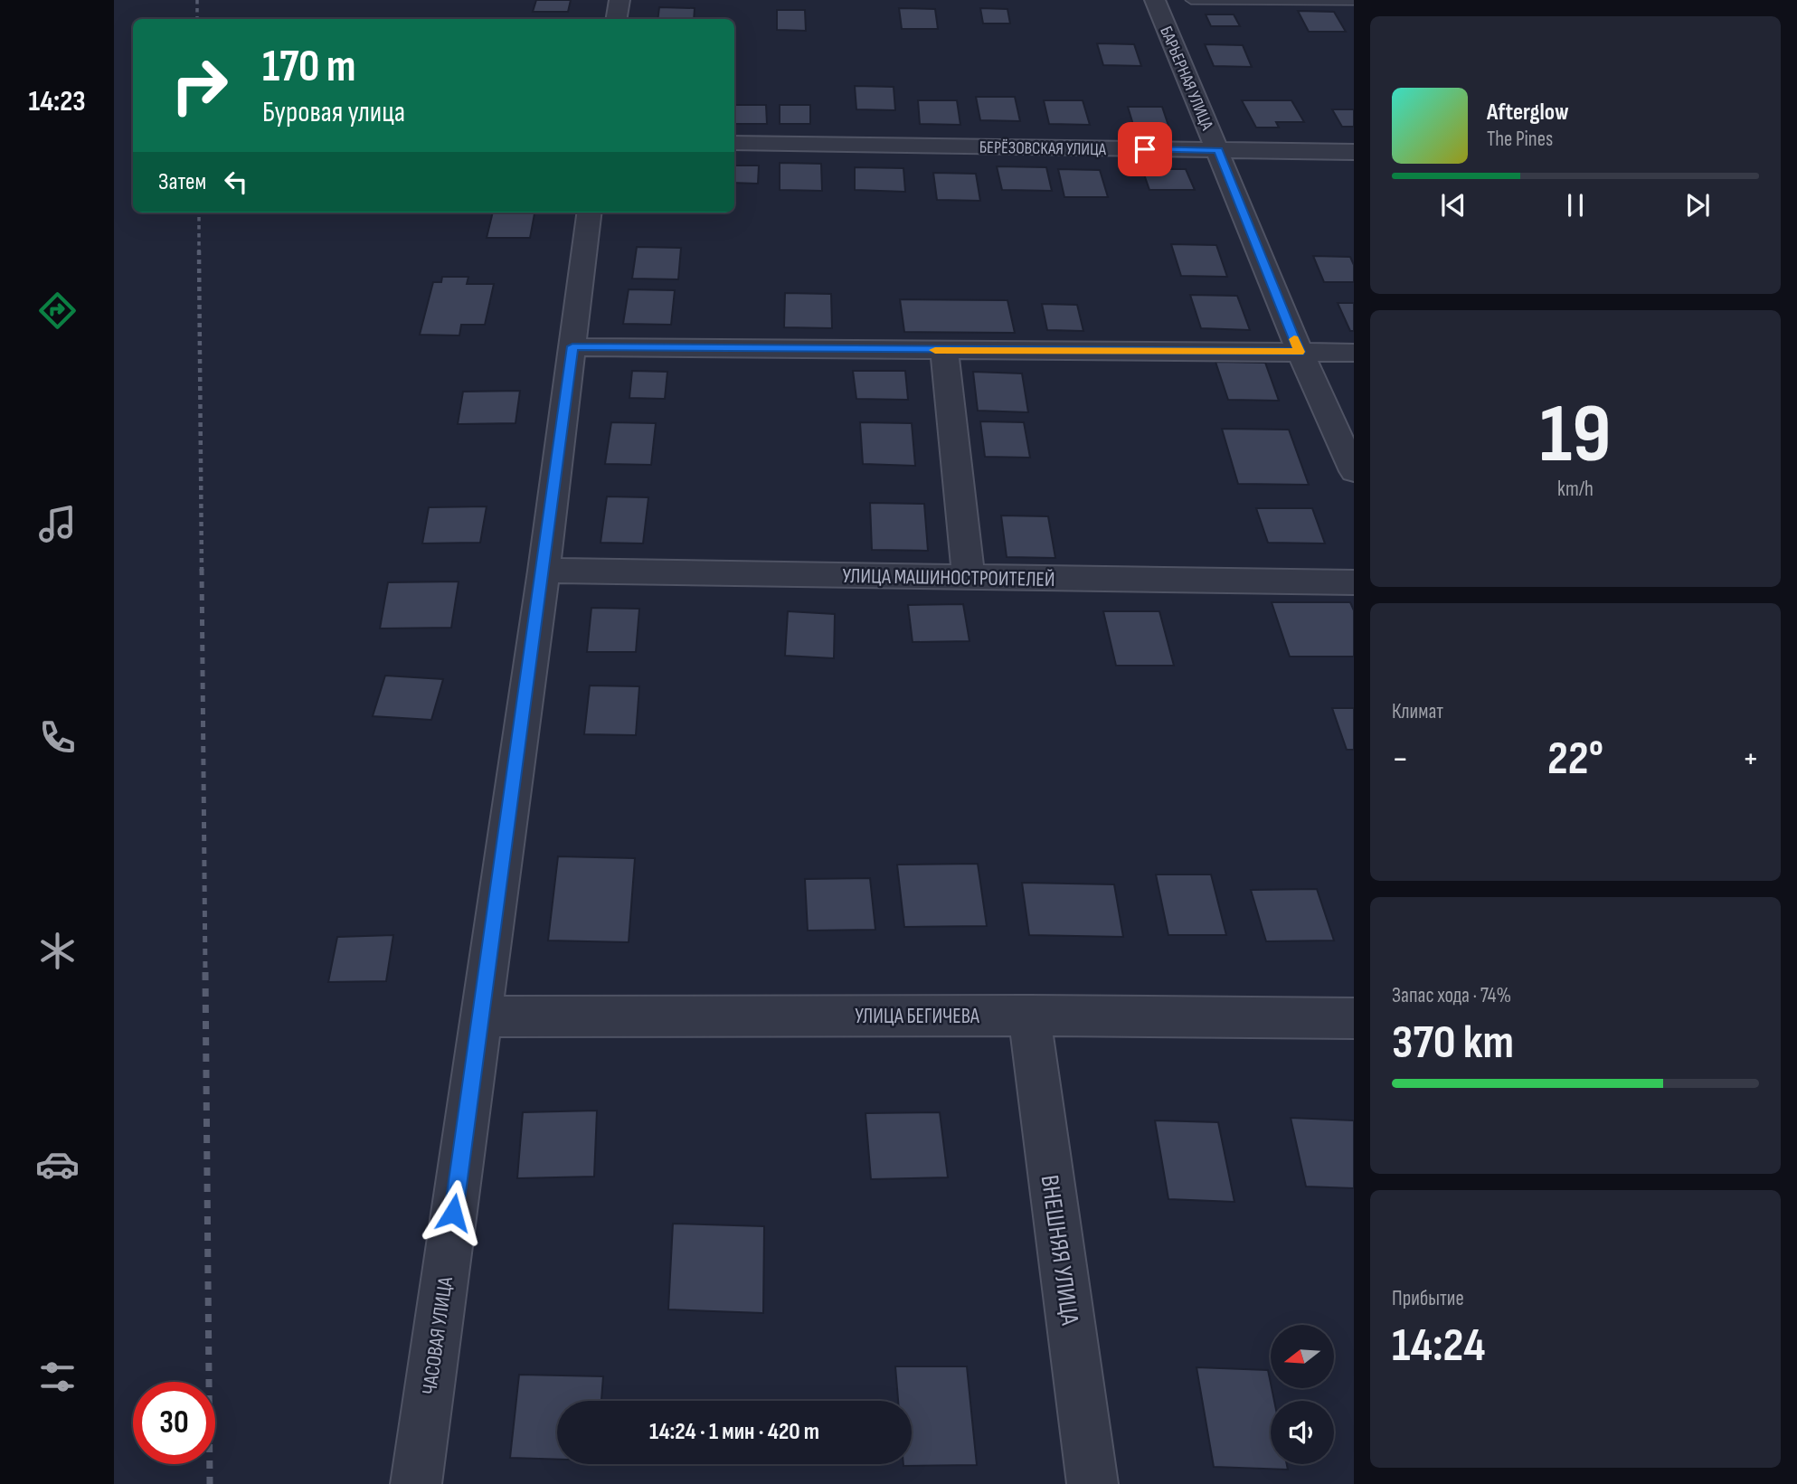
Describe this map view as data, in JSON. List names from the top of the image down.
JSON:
{
  "streets": {
    "street": [
      "БАРЬЕРНАЯ УЛИЦА",
      "БЕРЁЗОВСКАЯ УЛИЦА",
      "УЛИЦА МАШИНОСТРОИТЕЛЕЙ",
      "УЛИЦА БЕГИЧЕВА",
      "ВНЕШНЯЯ УЛИЦА",
      "ЧАСОВАЯ УЛИЦА"
    ]
  },
  "crossings": [
    ["БАРЬЕРНАЯ УЛИЦА", "БЕРЁЗОВСКАЯ УЛИЦА"],
    ["УЛИЦА МАШИНОСТРОИТЕЛЕЙ", "ЧАСОВАЯ УЛИЦА"],
    ["УЛИЦА БЕГИЧЕВА", "ВНЕШНЯЯ УЛИЦА"],
    ["УЛИЦА БЕГИЧЕВА", "ЧАСОВАЯ УЛИЦА"]
  ],
  "north": "left",
  "page": {
    "tabs": "14:23",
    "turn": ["170 m", "Буровая улица"],
    "song": ["Afterglow", "The Pines"],
    "then": "Затем",
    "tile": [
      ["19", "km/h"],
      "Климат",
      ["Запас хода · 74%", "370 km"],
      ["Прибытие", "14:24"]
    ],
    "heat": ["−", "22°", "+"],
    "limit": "30",
    "trip": "14:24 · 1 мин · 420 m"
  }
}
